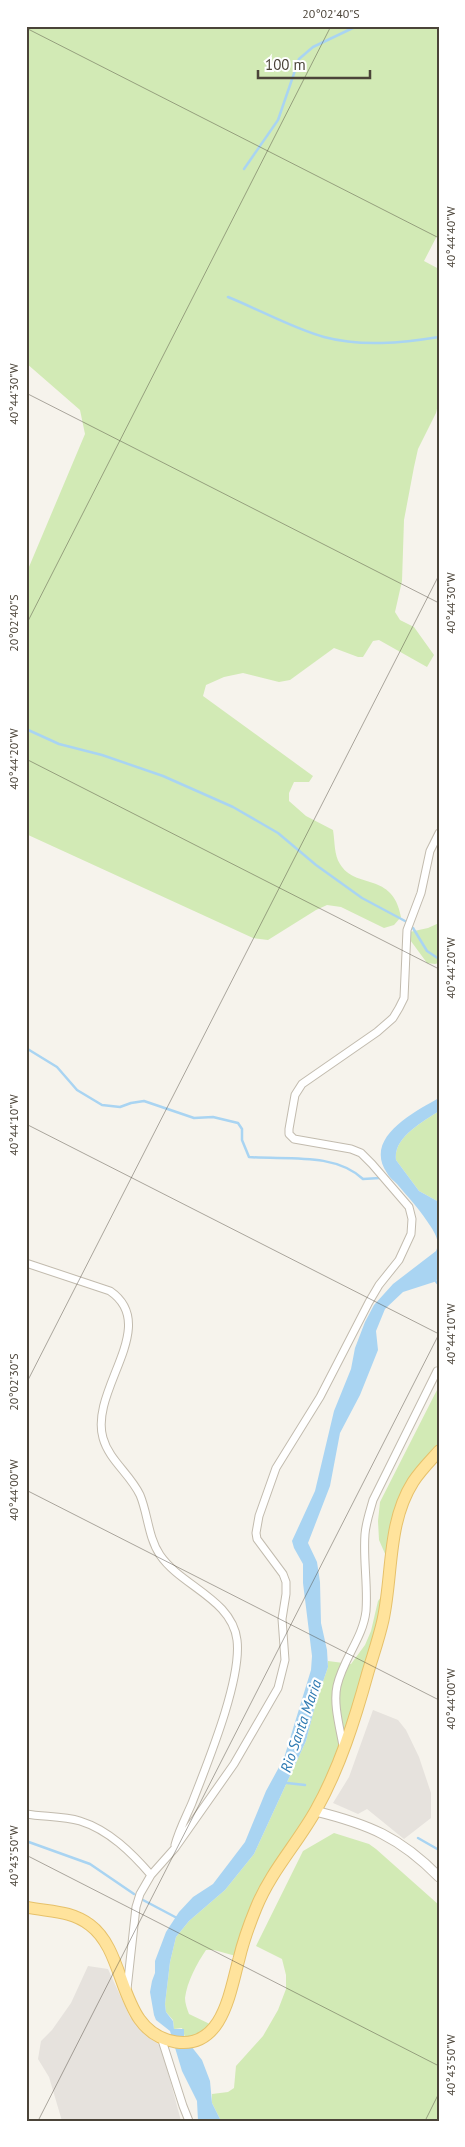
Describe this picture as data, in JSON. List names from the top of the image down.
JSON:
{
  "water": ["Rio Santa Maria"],
  "scale_bar": "100 m",
  "coordinates": [
    "20°02'40\"S",
    "40°44'40\"W",
    "40°44'30\"W",
    "40°44'20\"W",
    "40°44'10\"W",
    "20°02'30\"S",
    "40°44'00\"W",
    "40°43'50\"W"
  ]
}
